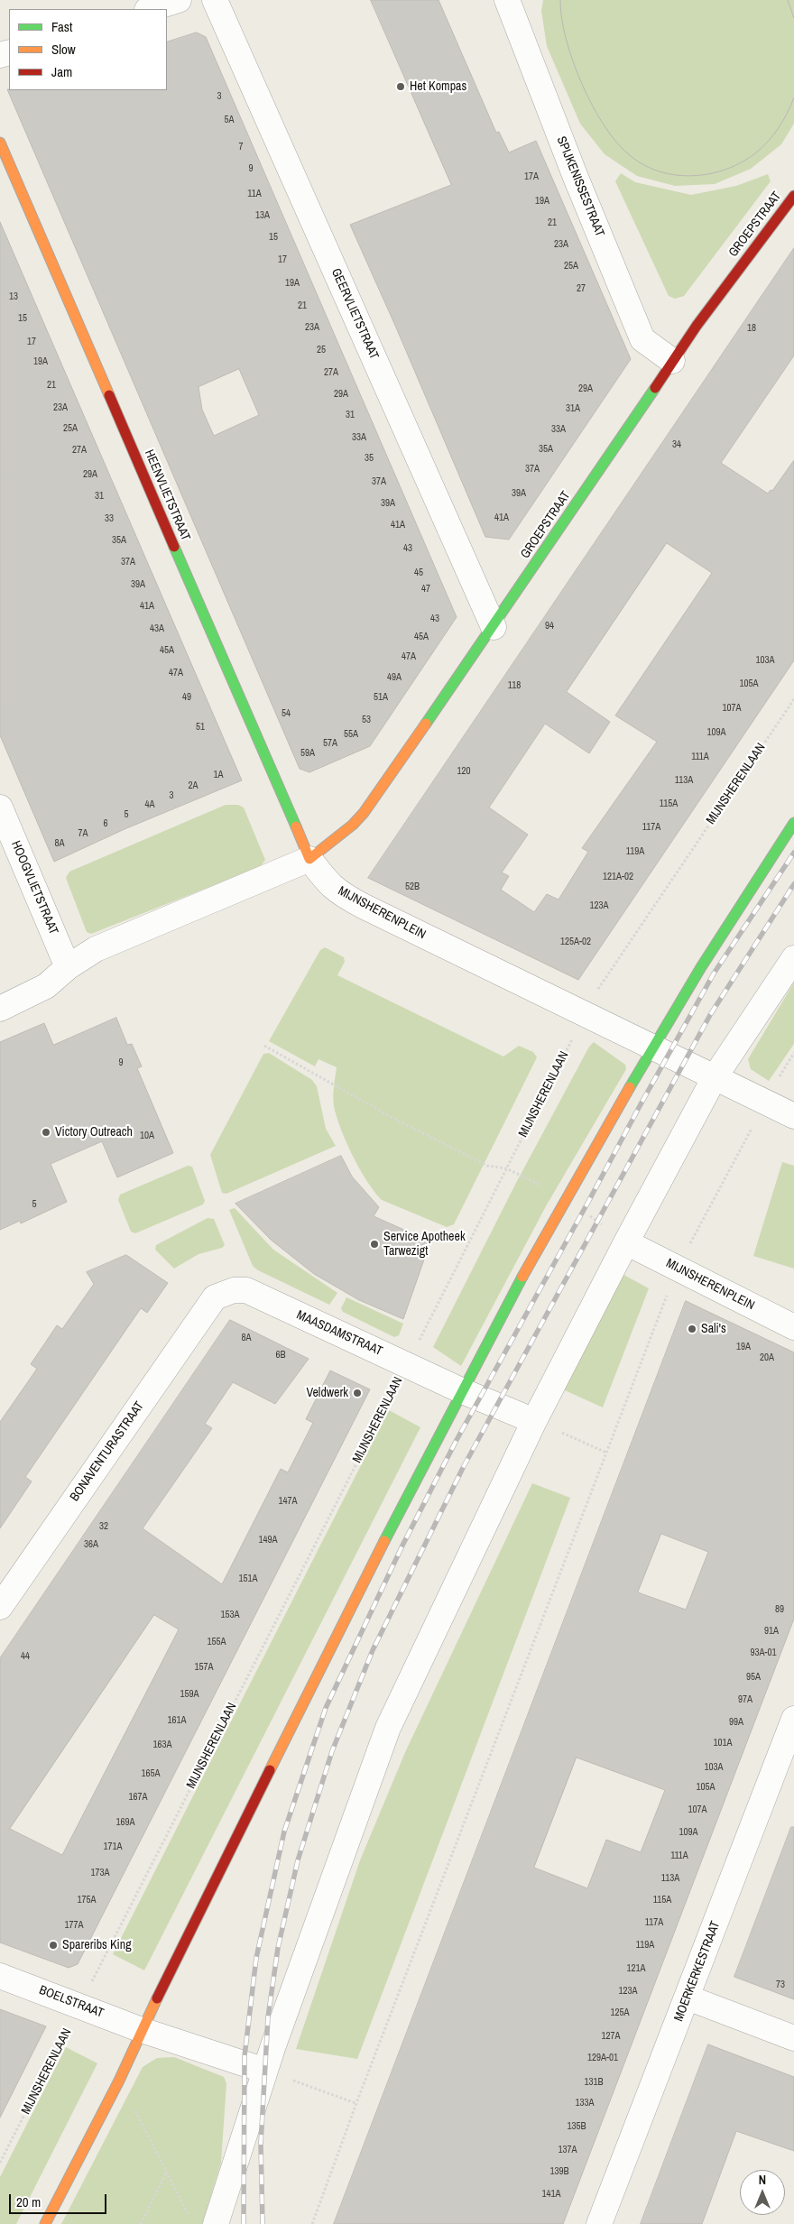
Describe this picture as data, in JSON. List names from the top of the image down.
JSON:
{
  "streets": {
    "street": [
      "SPIJKENISSESTRAAT",
      "GROEPSTRAAT",
      "GEERVLIETSTRAAT",
      "HEENVLIETSTRAAT",
      "HOOGVLIETSTRAAT",
      "MIJNSHERENPLEIN",
      "MAASDAMSTRAAT",
      "BONAVENTURASTRAAT",
      "MOERKERKESTRAAT",
      "BOELSTRAAT"
    ],
    "path": ["MIJNSHERENLAAN"]
  },
  "crossings": [
    ["SPIJKENISSESTRAAT", "GROEPSTRAAT"],
    ["GROEPSTRAAT", "GEERVLIETSTRAAT"],
    ["GROEPSTRAAT", "HEENVLIETSTRAAT"],
    ["GROEPSTRAAT", "MIJNSHERENPLEIN"],
    ["HEENVLIETSTRAAT", "MIJNSHERENPLEIN"],
    ["MIJNSHERENLAAN", "MIJNSHERENPLEIN"],
    ["MIJNSHERENLAAN", "MAASDAMSTRAAT"],
    ["MIJNSHERENLAAN", "BOELSTRAAT"],
    ["MAASDAMSTRAAT", "BONAVENTURASTRAAT"]
  ],
  "places": [
    "Het Kompas",
    "Victory Outreach",
    "Service Apotheek Tarwezigt",
    "Sali's",
    "Veldwerk",
    "Spareribs King"
  ],
  "house_numbers": [
    "3",
    "5A",
    "7",
    "9",
    "17A",
    "11A",
    "19A",
    "13A",
    "21",
    "15",
    "23A",
    "17",
    "25A",
    "19A",
    "27",
    "13",
    "21",
    "15",
    "23A",
    "18",
    "17",
    "25",
    "19A",
    "27A",
    "21",
    "29A",
    "29A",
    "23A",
    "31A",
    "31",
    "25A",
    "33A",
    "33A",
    "34",
    "35A",
    "27A",
    "35",
    "37A",
    "29A",
    "37A",
    "39A",
    "31",
    "39A",
    "41A",
    "33",
    "41A",
    "35A",
    "43",
    "37A",
    "45",
    "39A",
    "47",
    "41A",
    "43",
    "94",
    "43A",
    "45A",
    "45A",
    "47A",
    "103A",
    "47A",
    "49A",
    "105A",
    "118",
    "49",
    "51A",
    "107A",
    "54",
    "53",
    "51",
    "109A",
    "55A",
    "57A",
    "59A",
    "111A",
    "120",
    "1A",
    "113A",
    "2A",
    "3",
    "115A",
    "4A",
    "5",
    "6",
    "117A",
    "7A",
    "8A",
    "119A",
    "121A-02",
    "52B",
    "123A",
    "125A-02",
    "9",
    "10A",
    "5",
    "8A",
    "19A",
    "6B",
    "20A",
    "147A",
    "32",
    "149A",
    "36A",
    "151A",
    "89",
    "153A",
    "91A",
    "155A",
    "93A-01",
    "44",
    "157A",
    "95A",
    "159A",
    "97A",
    "161A",
    "99A",
    "101A",
    "163A",
    "103A",
    "165A",
    "105A",
    "167A",
    "107A",
    "169A",
    "109A",
    "171A",
    "111A",
    "173A",
    "113A",
    "175A",
    "115A",
    "117A",
    "177A",
    "119A",
    "121A",
    "73",
    "123A",
    "125A",
    "127A",
    "129A-01",
    "131B",
    "133A",
    "135B",
    "137A",
    "139B",
    "141A"
  ],
  "legend": ["Fast", "Slow", "Jam"],
  "scale_bar": "20 m",
  "north": "top"
}
